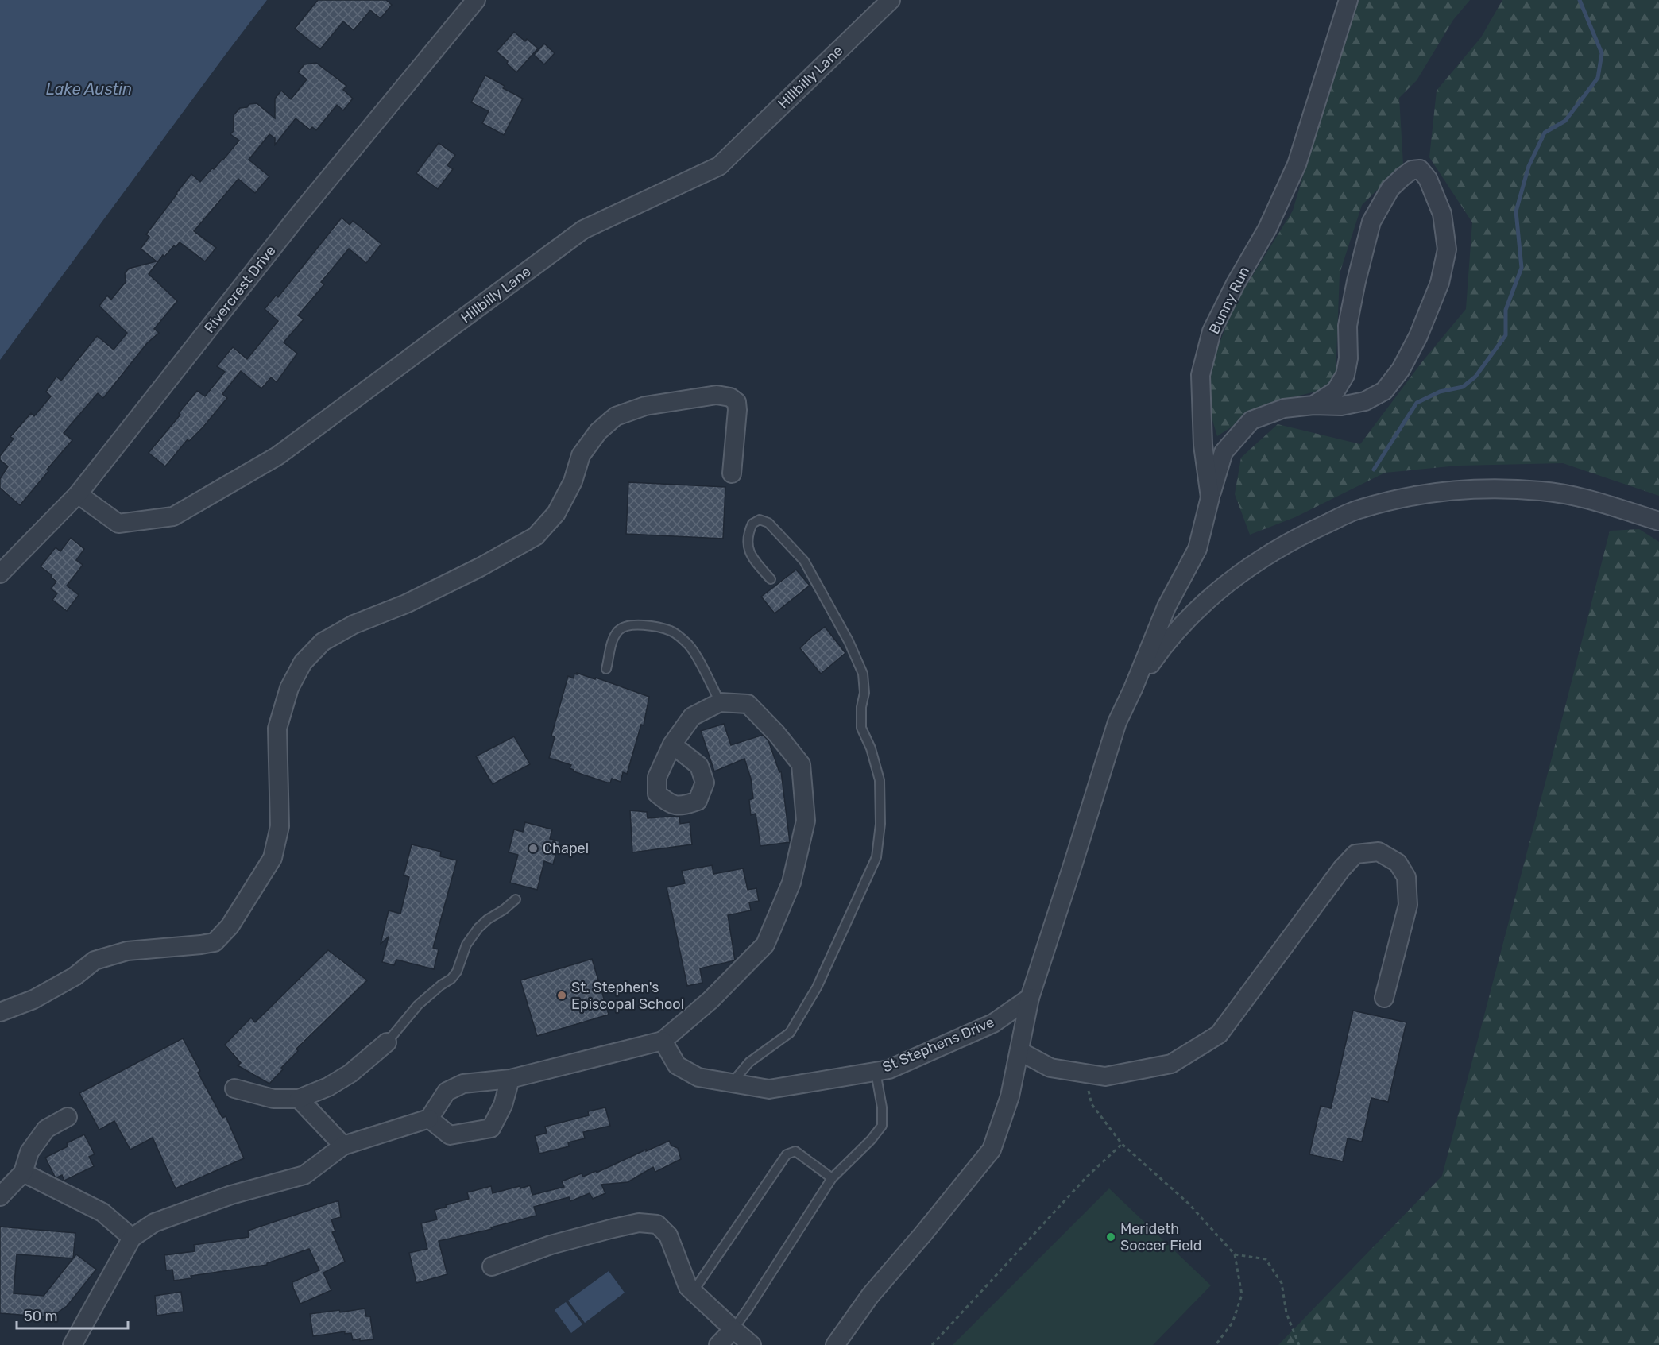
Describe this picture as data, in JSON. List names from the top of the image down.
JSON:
{
  "streets": {
    "street": [
      "Hillbilly Lane",
      "Rivercrest Drive",
      "Bunny Run",
      "St Stephens Drive"
    ]
  },
  "crossings": [
    ["Hillbilly Lane", "Rivercrest Drive"]
  ],
  "water": ["Lake Austin"],
  "places": ["Chapel", "St. Stephen's Episcopal School", "Merideth Soccer Field"],
  "scale_bar": "50 m"
}
